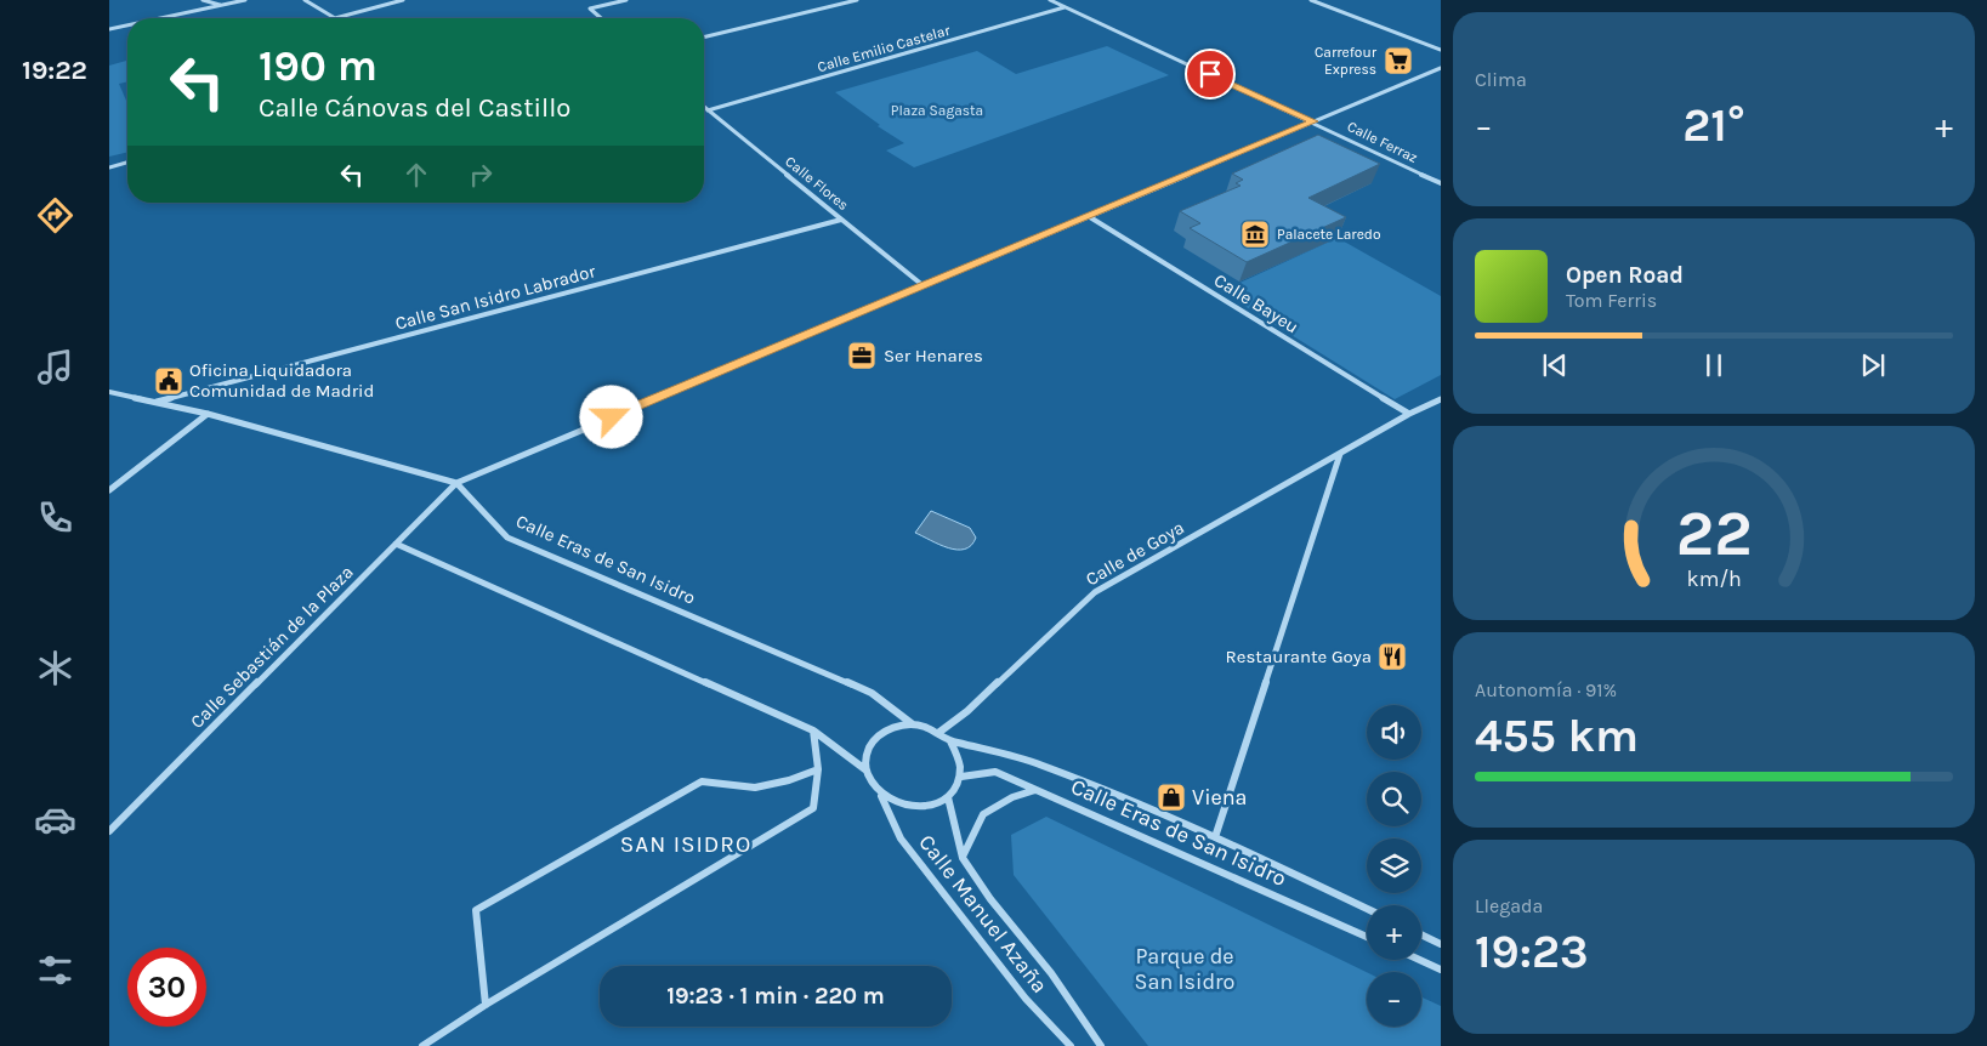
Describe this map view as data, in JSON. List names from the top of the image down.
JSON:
{
  "streets": {
    "street": [
      "Calle Emilio Castelar",
      "Calle Ferraz",
      "Calle Flores",
      "Calle San Isidro Labrador",
      "Calle Bayeu",
      "Calle de Goya",
      "Calle Eras de San Isidro",
      "Calle Sebastián de la Plaza",
      "Calle Manuel Azaña"
    ]
  },
  "crossings": [
    ["Calle Emilio Castelar", "Calle Ferraz"],
    ["Calle Emilio Castelar", "Calle Flores"],
    ["Calle Flores", "Calle San Isidro Labrador"],
    ["Calle Bayeu", "Calle de Goya"],
    ["Calle de Goya", "Calle Eras de San Isidro"],
    ["Calle de Goya", "Calle Manuel Azaña"],
    ["Calle Eras de San Isidro", "Calle Sebastián de la Plaza"],
    ["Calle Eras de San Isidro", "Calle Manuel Azaña"]
  ],
  "districts": ["SAN ISIDRO"],
  "parks": ["Plaza Sagasta", "Parque de San Isidro"],
  "places": {
    "supermarket": ["Carrefour Express"],
    "museum": ["Palacete Laredo"],
    "office": ["Ser Henares"],
    "public building": ["Oficina Liquidadora Comunidad de Madrid"],
    "restaurant": ["Restaurante Goya"],
    "shop": ["Viena"]
  },
  "page": {
    "tabs": "19:22",
    "tile": [
      "Clima",
      ["Autonomía · 91%", "455 km"],
      ["Llegada", "19:23"]
    ],
    "turn": ["190 m", "Calle Cánovas del Castillo"],
    "heat": ["−", "21°", "+"],
    "song": ["Open Road", "Tom Ferris"],
    "map_buttons": ["+", "−"],
    "limit": "30",
    "trip": "19:23 · 1 min · 220 m",
    "gauge": ["22", "km/h"]
  }
}
